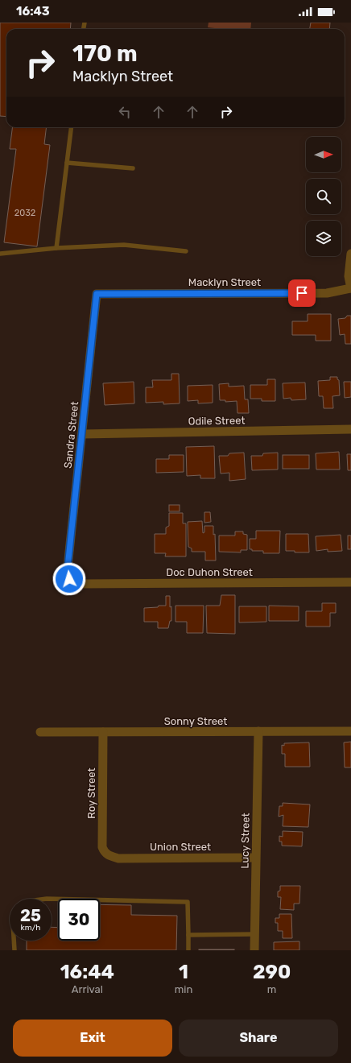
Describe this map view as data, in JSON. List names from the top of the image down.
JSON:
{
  "streets": {
    "street": [
      "Macklyn Street",
      "Odile Street",
      "Sandra Street",
      "Doc Duhon Street",
      "Sonny Street",
      "Roy Street",
      "Lucy Street",
      "Union Street"
    ]
  },
  "crossings": [
    ["Macklyn Street", "Sandra Street"],
    ["Odile Street", "Sandra Street"],
    ["Sandra Street", "Doc Duhon Street"],
    ["Sonny Street", "Roy Street"],
    ["Sonny Street", "Lucy Street"],
    ["Roy Street", "Union Street"],
    ["Lucy Street", "Union Street"]
  ],
  "house_numbers": ["2032"],
  "north": "right",
  "page": {
    "status": "16:43",
    "turn": ["170 m", "Macklyn Street"],
    "speed": "25 km/h",
    "limit": "30",
    "eta": [
      "16:44",
      "Arrival",
      "1",
      "min",
      "290",
      "m"
    ],
    "buttons": ["Exit", "Share"]
  }
}
